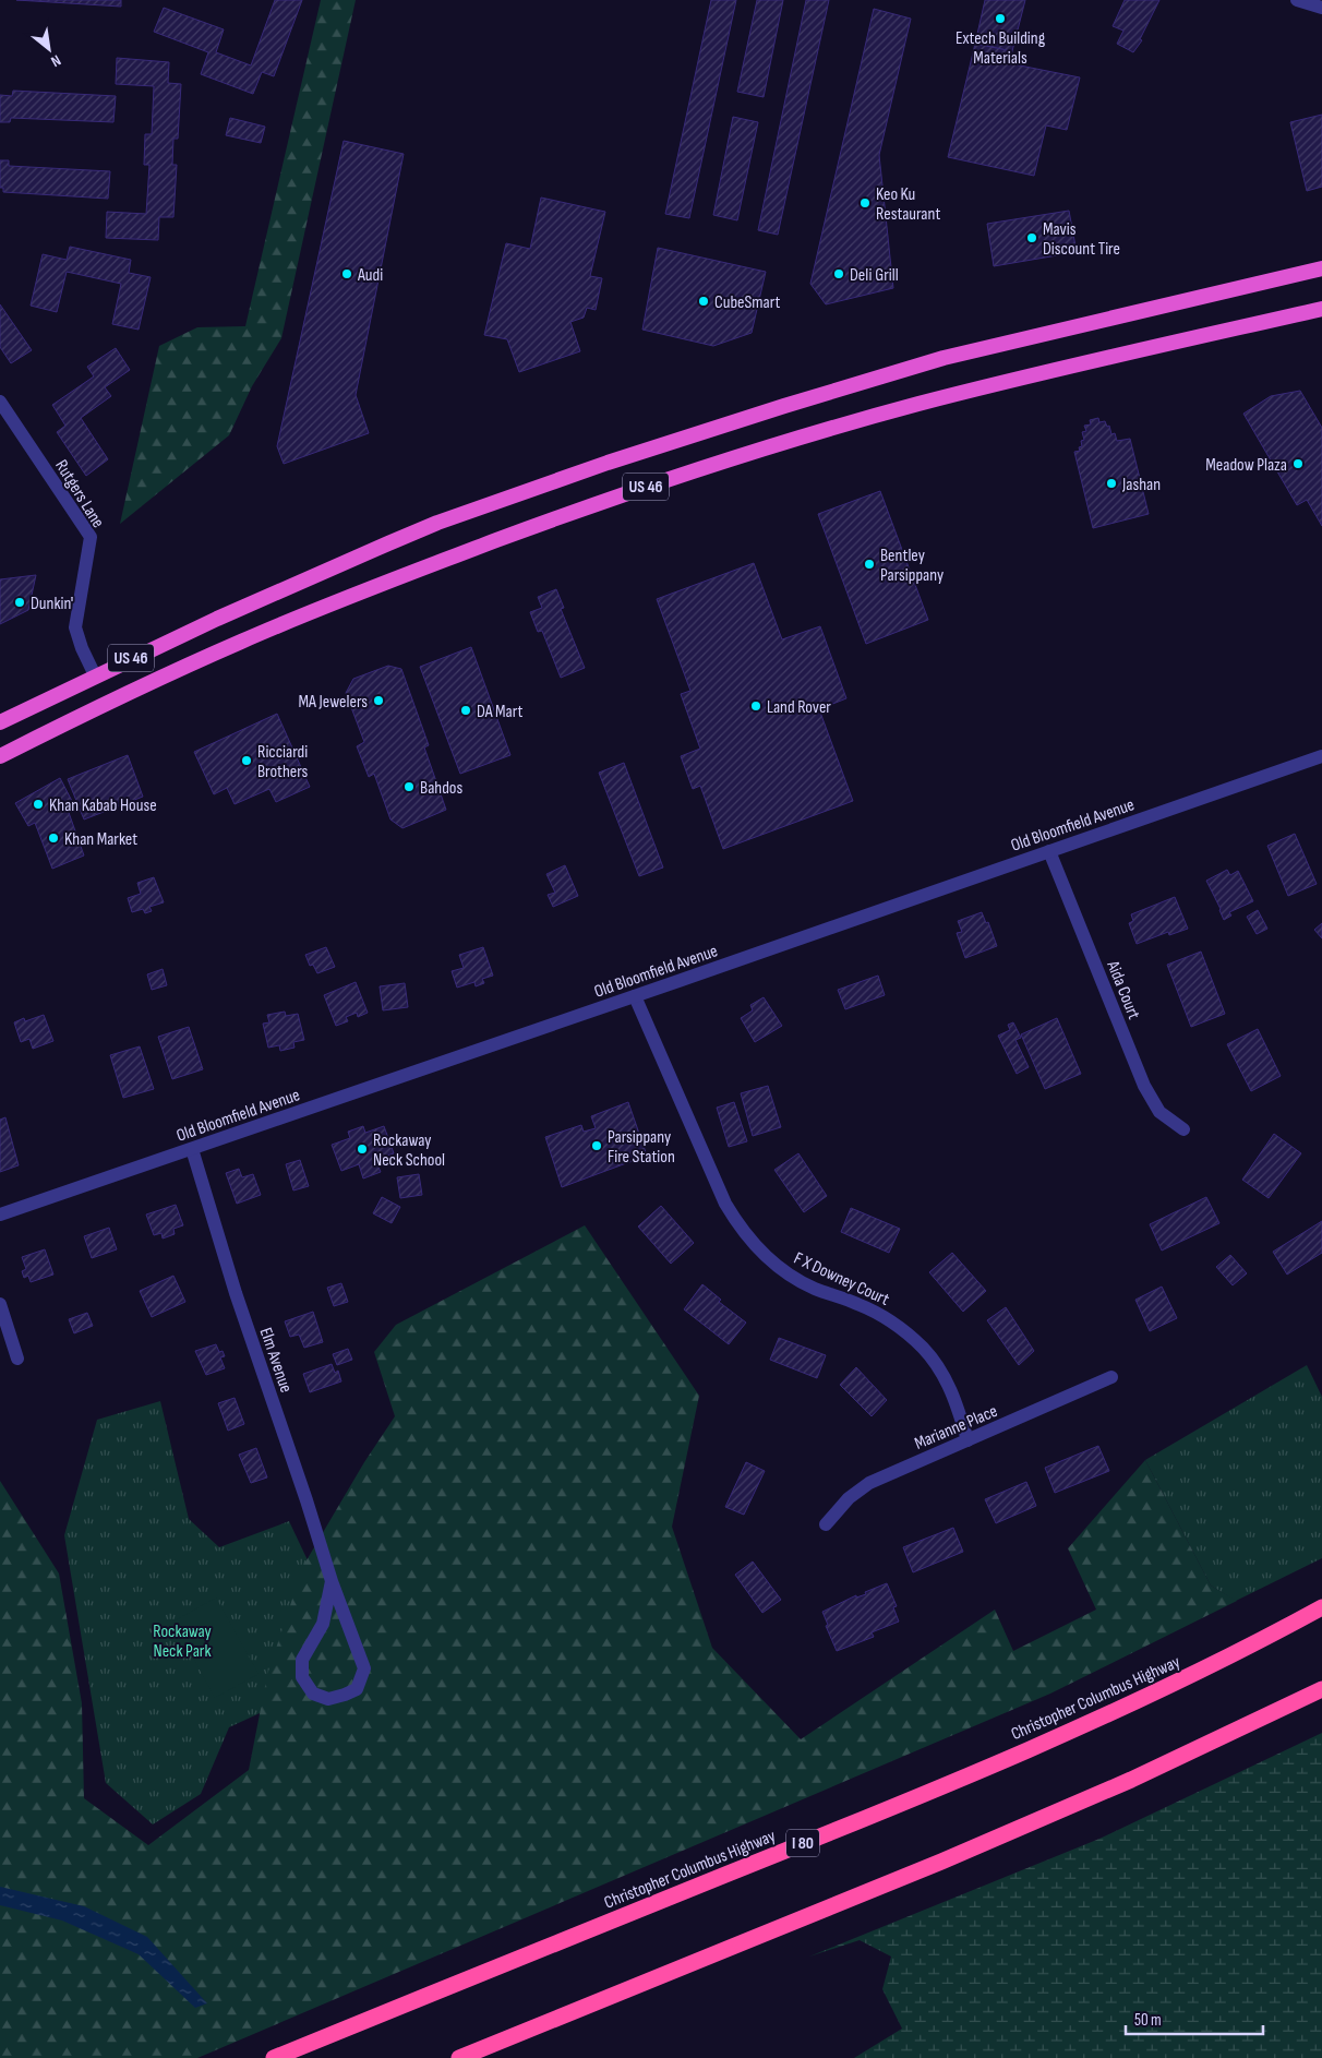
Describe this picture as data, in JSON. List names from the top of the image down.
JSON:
{
  "streets": {
    "highway": ["US 46", "Christopher Columbus Highway", "I 80"],
    "street": [
      "Rutgers Lane",
      "Old Bloomfield Avenue",
      "Aida Court",
      "F X Downey Court",
      "Elm Avenue",
      "Marianne Place"
    ]
  },
  "crossings": [
    ["US 46", "Rutgers Lane"],
    ["Old Bloomfield Avenue", "Aida Court"],
    ["Old Bloomfield Avenue", "F X Downey Court"],
    ["Old Bloomfield Avenue", "Elm Avenue"],
    ["F X Downey Court", "Marianne Place"]
  ],
  "parks": ["Rockaway Neck Park"],
  "places": [
    "Extech Building Materials",
    "Keo Ku Restaurant",
    "Mavis Discount Tire",
    "Audi",
    "Deli Grill",
    "CubeSmart",
    "Meadow Plaza",
    "Jashan",
    "Bentley Parsippany",
    "Dunkin'",
    "MA Jewelers",
    "Land Rover",
    "DA Mart",
    "Ricciardi Brothers",
    "Bahdos",
    "Khan Kabab House",
    "Khan Market",
    "Parsippany Fire Station",
    "Rockaway Neck School"
  ],
  "scale_bar": "50 m",
  "north": "bottom right"
}
